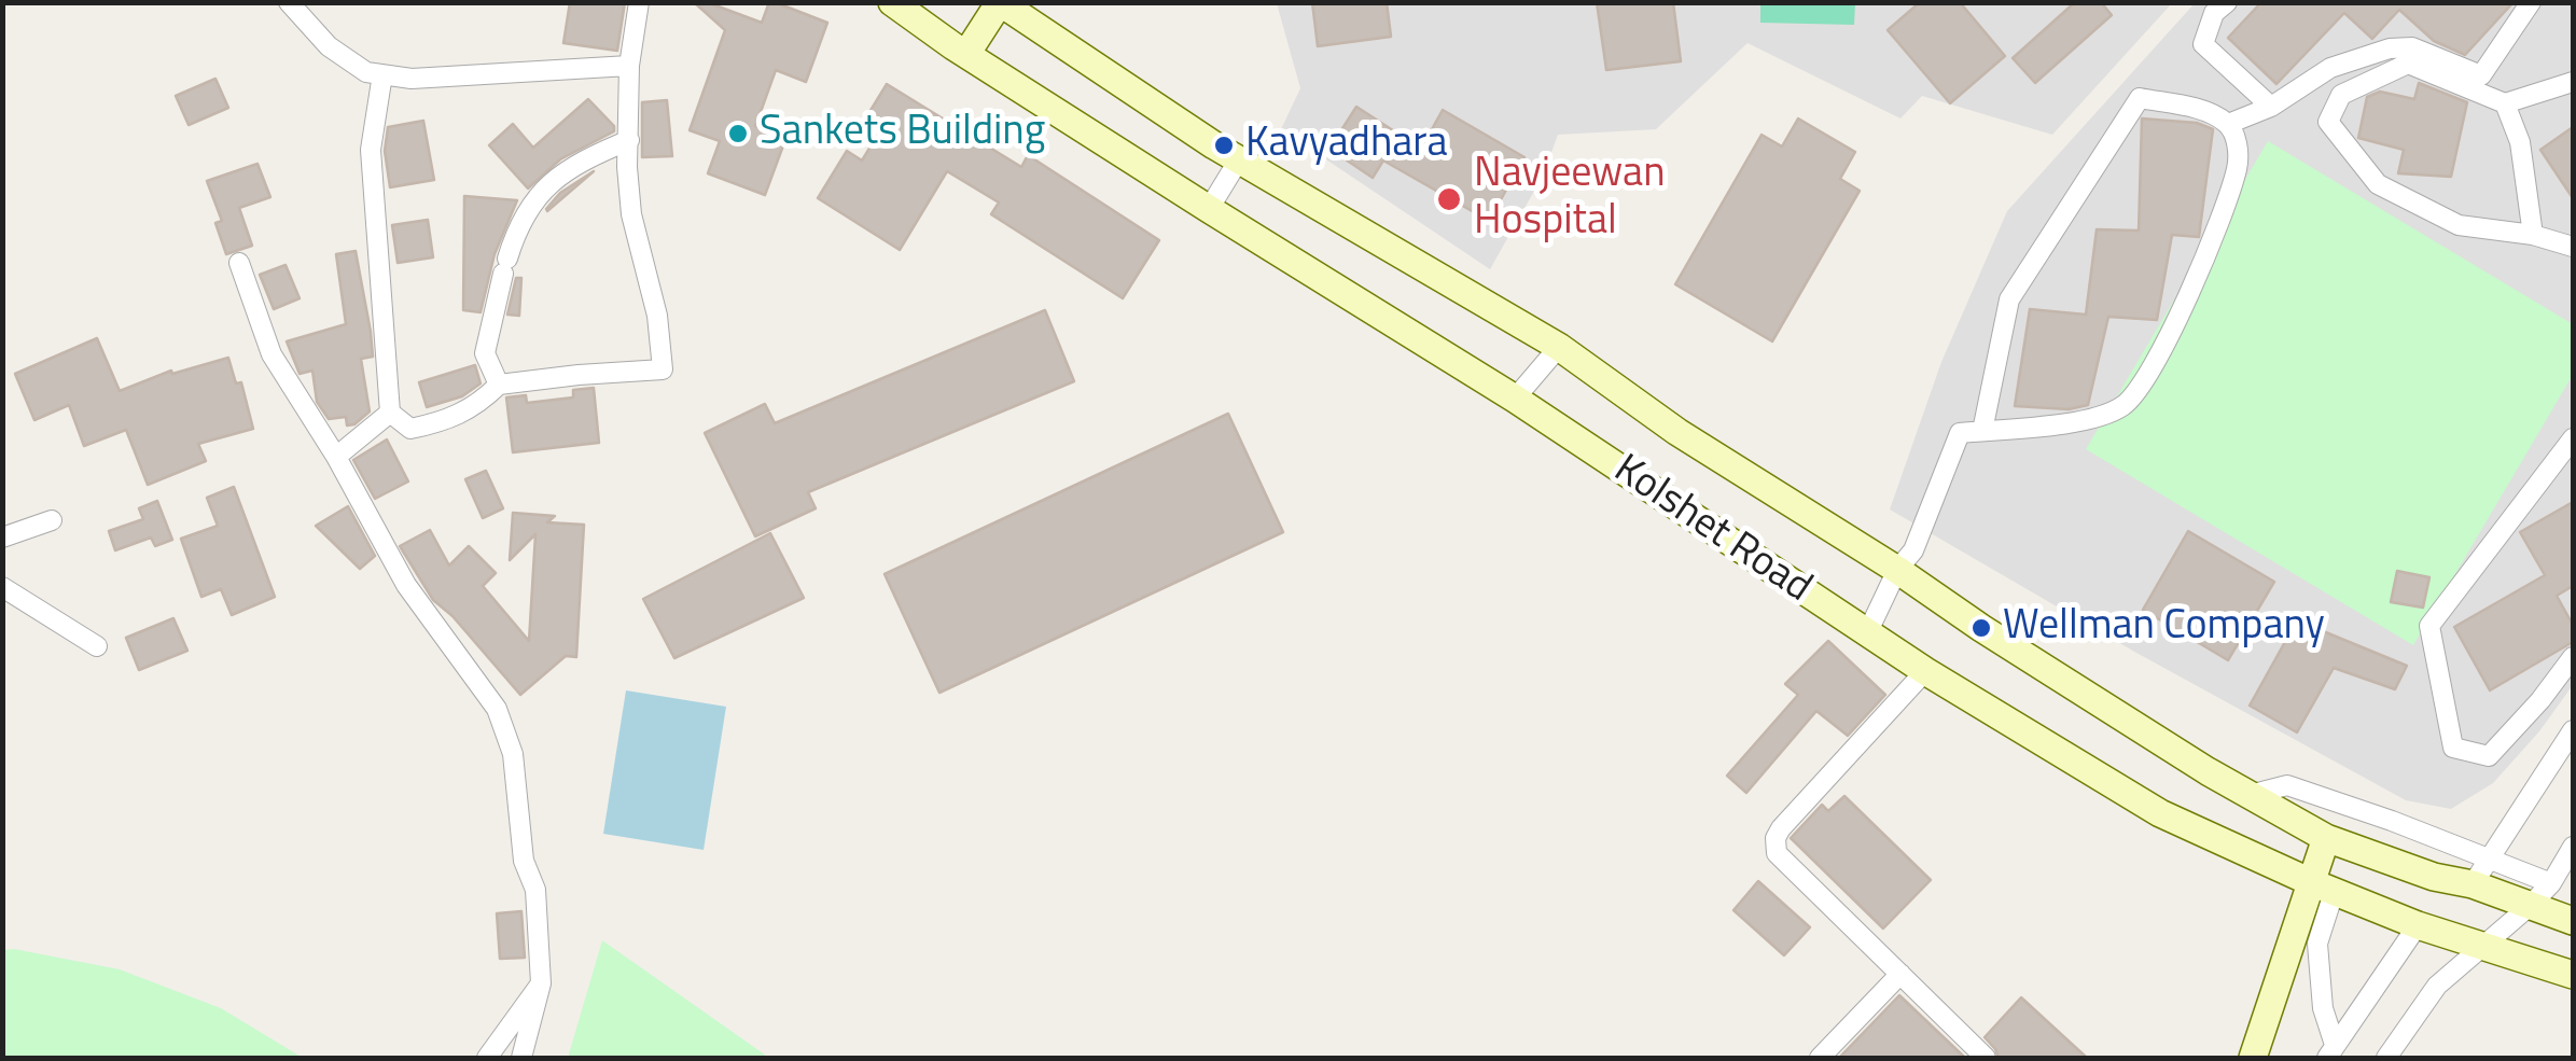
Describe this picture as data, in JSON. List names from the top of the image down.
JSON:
{
  "streets": {
    "street": ["Kolshet Road"]
  },
  "places": [
    "Sankets Building",
    "Kavyadhara",
    "Navjeewan Hospital",
    "Wellman Company"
  ]
}
